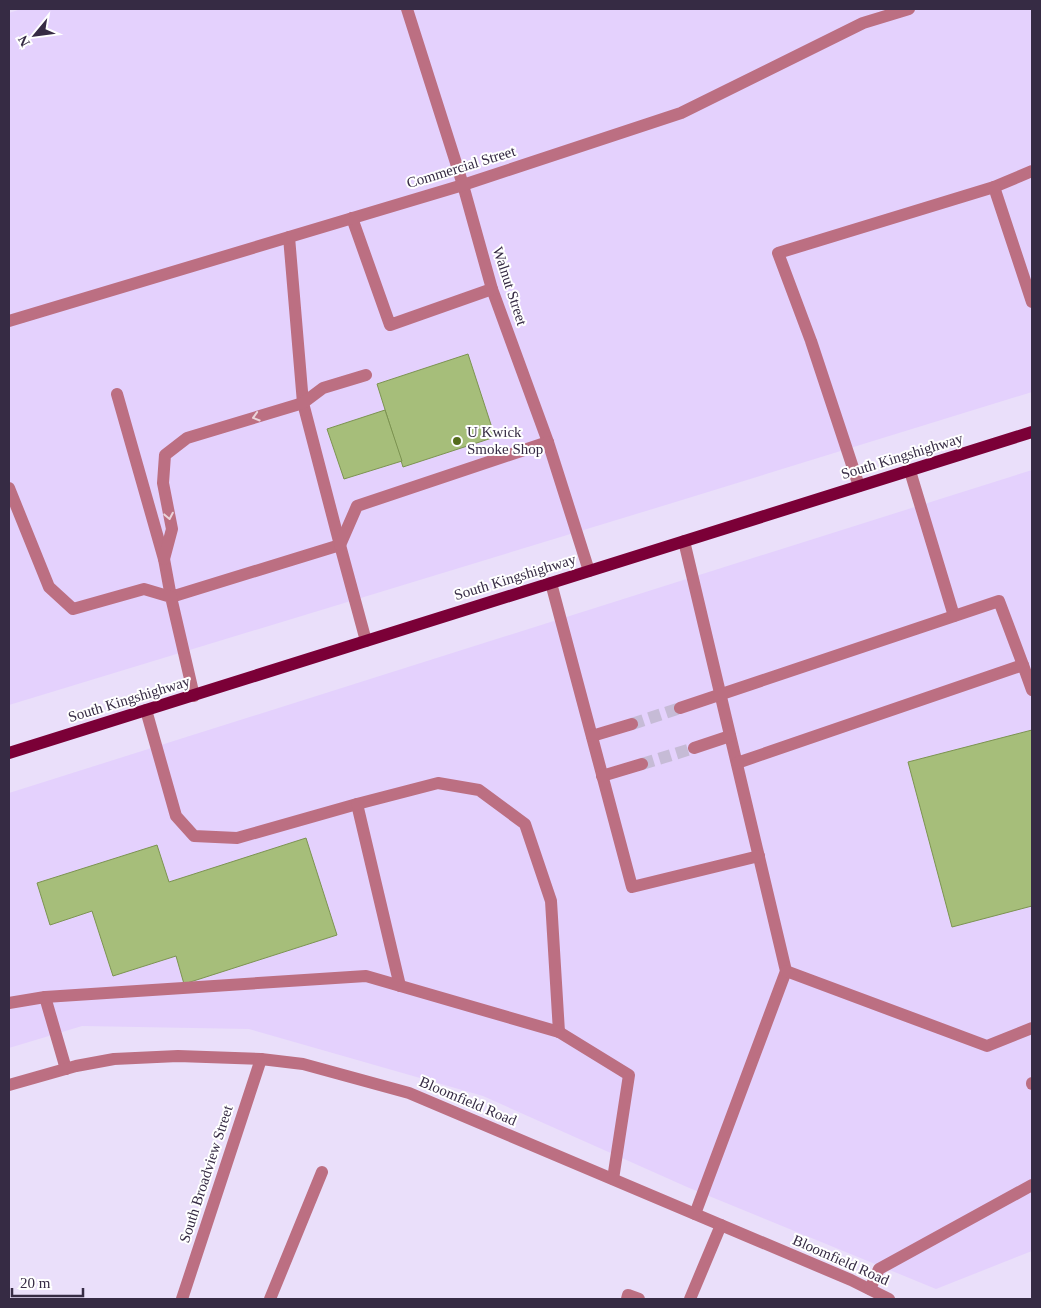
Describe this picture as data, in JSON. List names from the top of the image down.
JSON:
{
  "streets": {
    "main road": ["South Kingshighway"],
    "street": [
      "Commercial Street",
      "Walnut Street",
      "Bloomfield Road",
      "South Broadview Street"
    ]
  },
  "crossings": [
    ["Commercial Street", "Walnut Street"],
    ["Walnut Street", "South Kingshighway"],
    ["Bloomfield Road", "South Broadview Street"]
  ],
  "places": ["U Kwick Smoke Shop"],
  "scale_bar": "20 m",
  "north": "bottom left"
}
